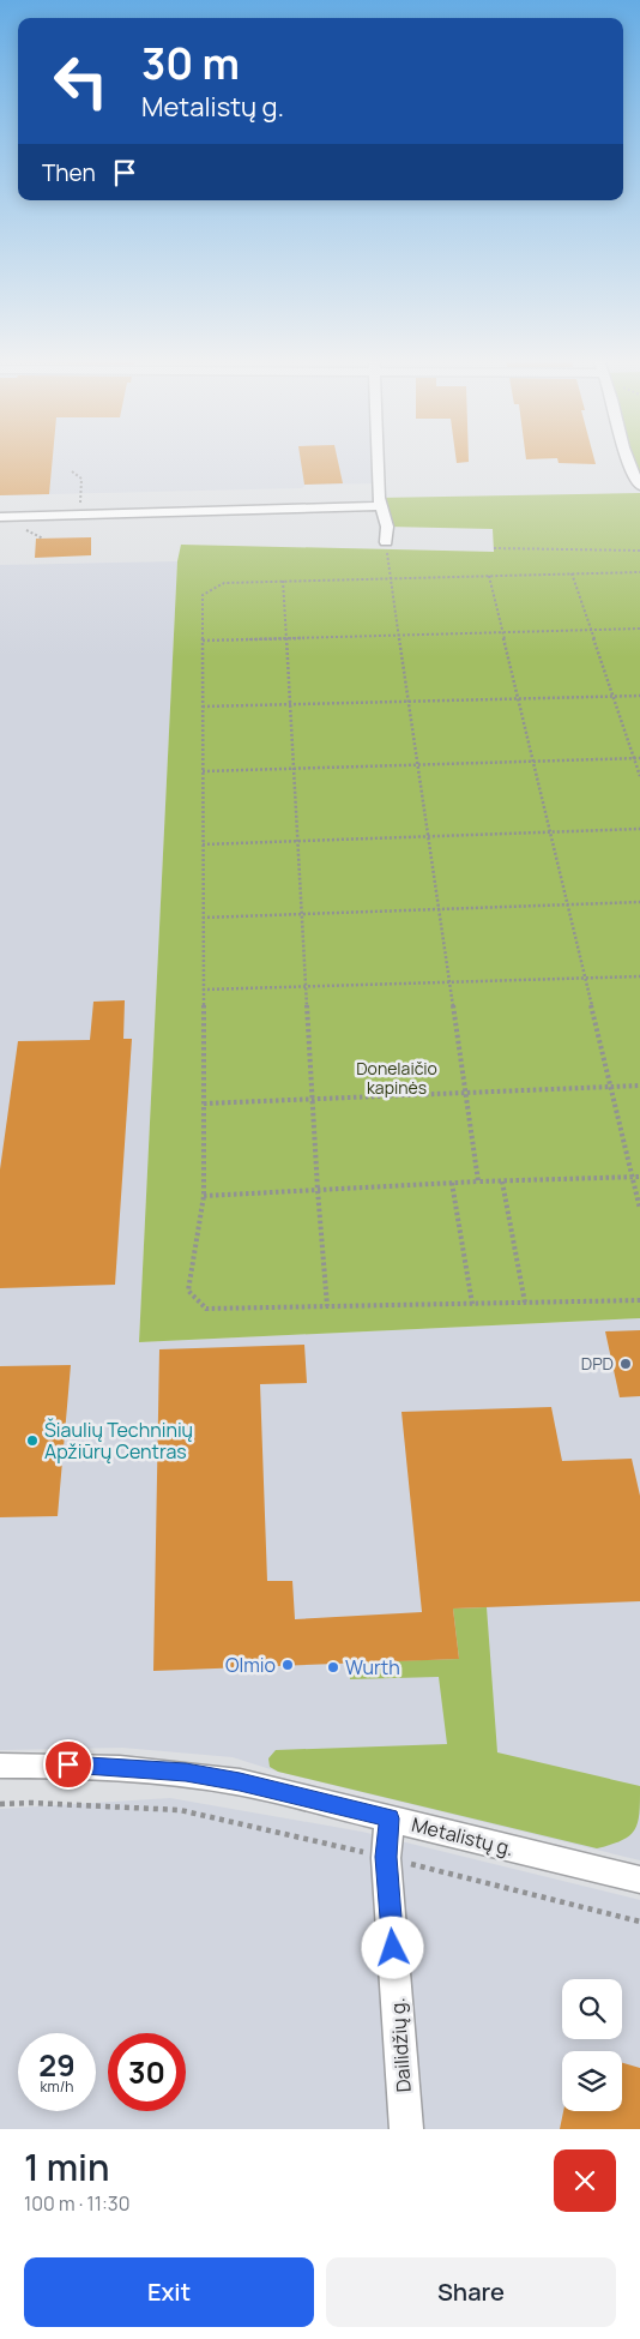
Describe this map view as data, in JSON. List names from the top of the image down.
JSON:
{
  "streets": {
    "street": ["Metalistų g.", "Dailidžių g."]
  },
  "crossings": [
    ["Metalistų g.", "Dailidžių g."]
  ],
  "parks": ["Donelaičio kapinės"],
  "places": [
    "DPD",
    "Šiaulių Techninių Apžiūrų Centras",
    "Olmio",
    "Wurth"
  ],
  "page": {
    "turn": ["30 m", "Metalistų g."],
    "then": "Then",
    "speed": "29 km/h",
    "limit": "30",
    "heading": ["1 min", "100 m · 11:30"],
    "buttons": ["Exit", "Share"]
  }
}
